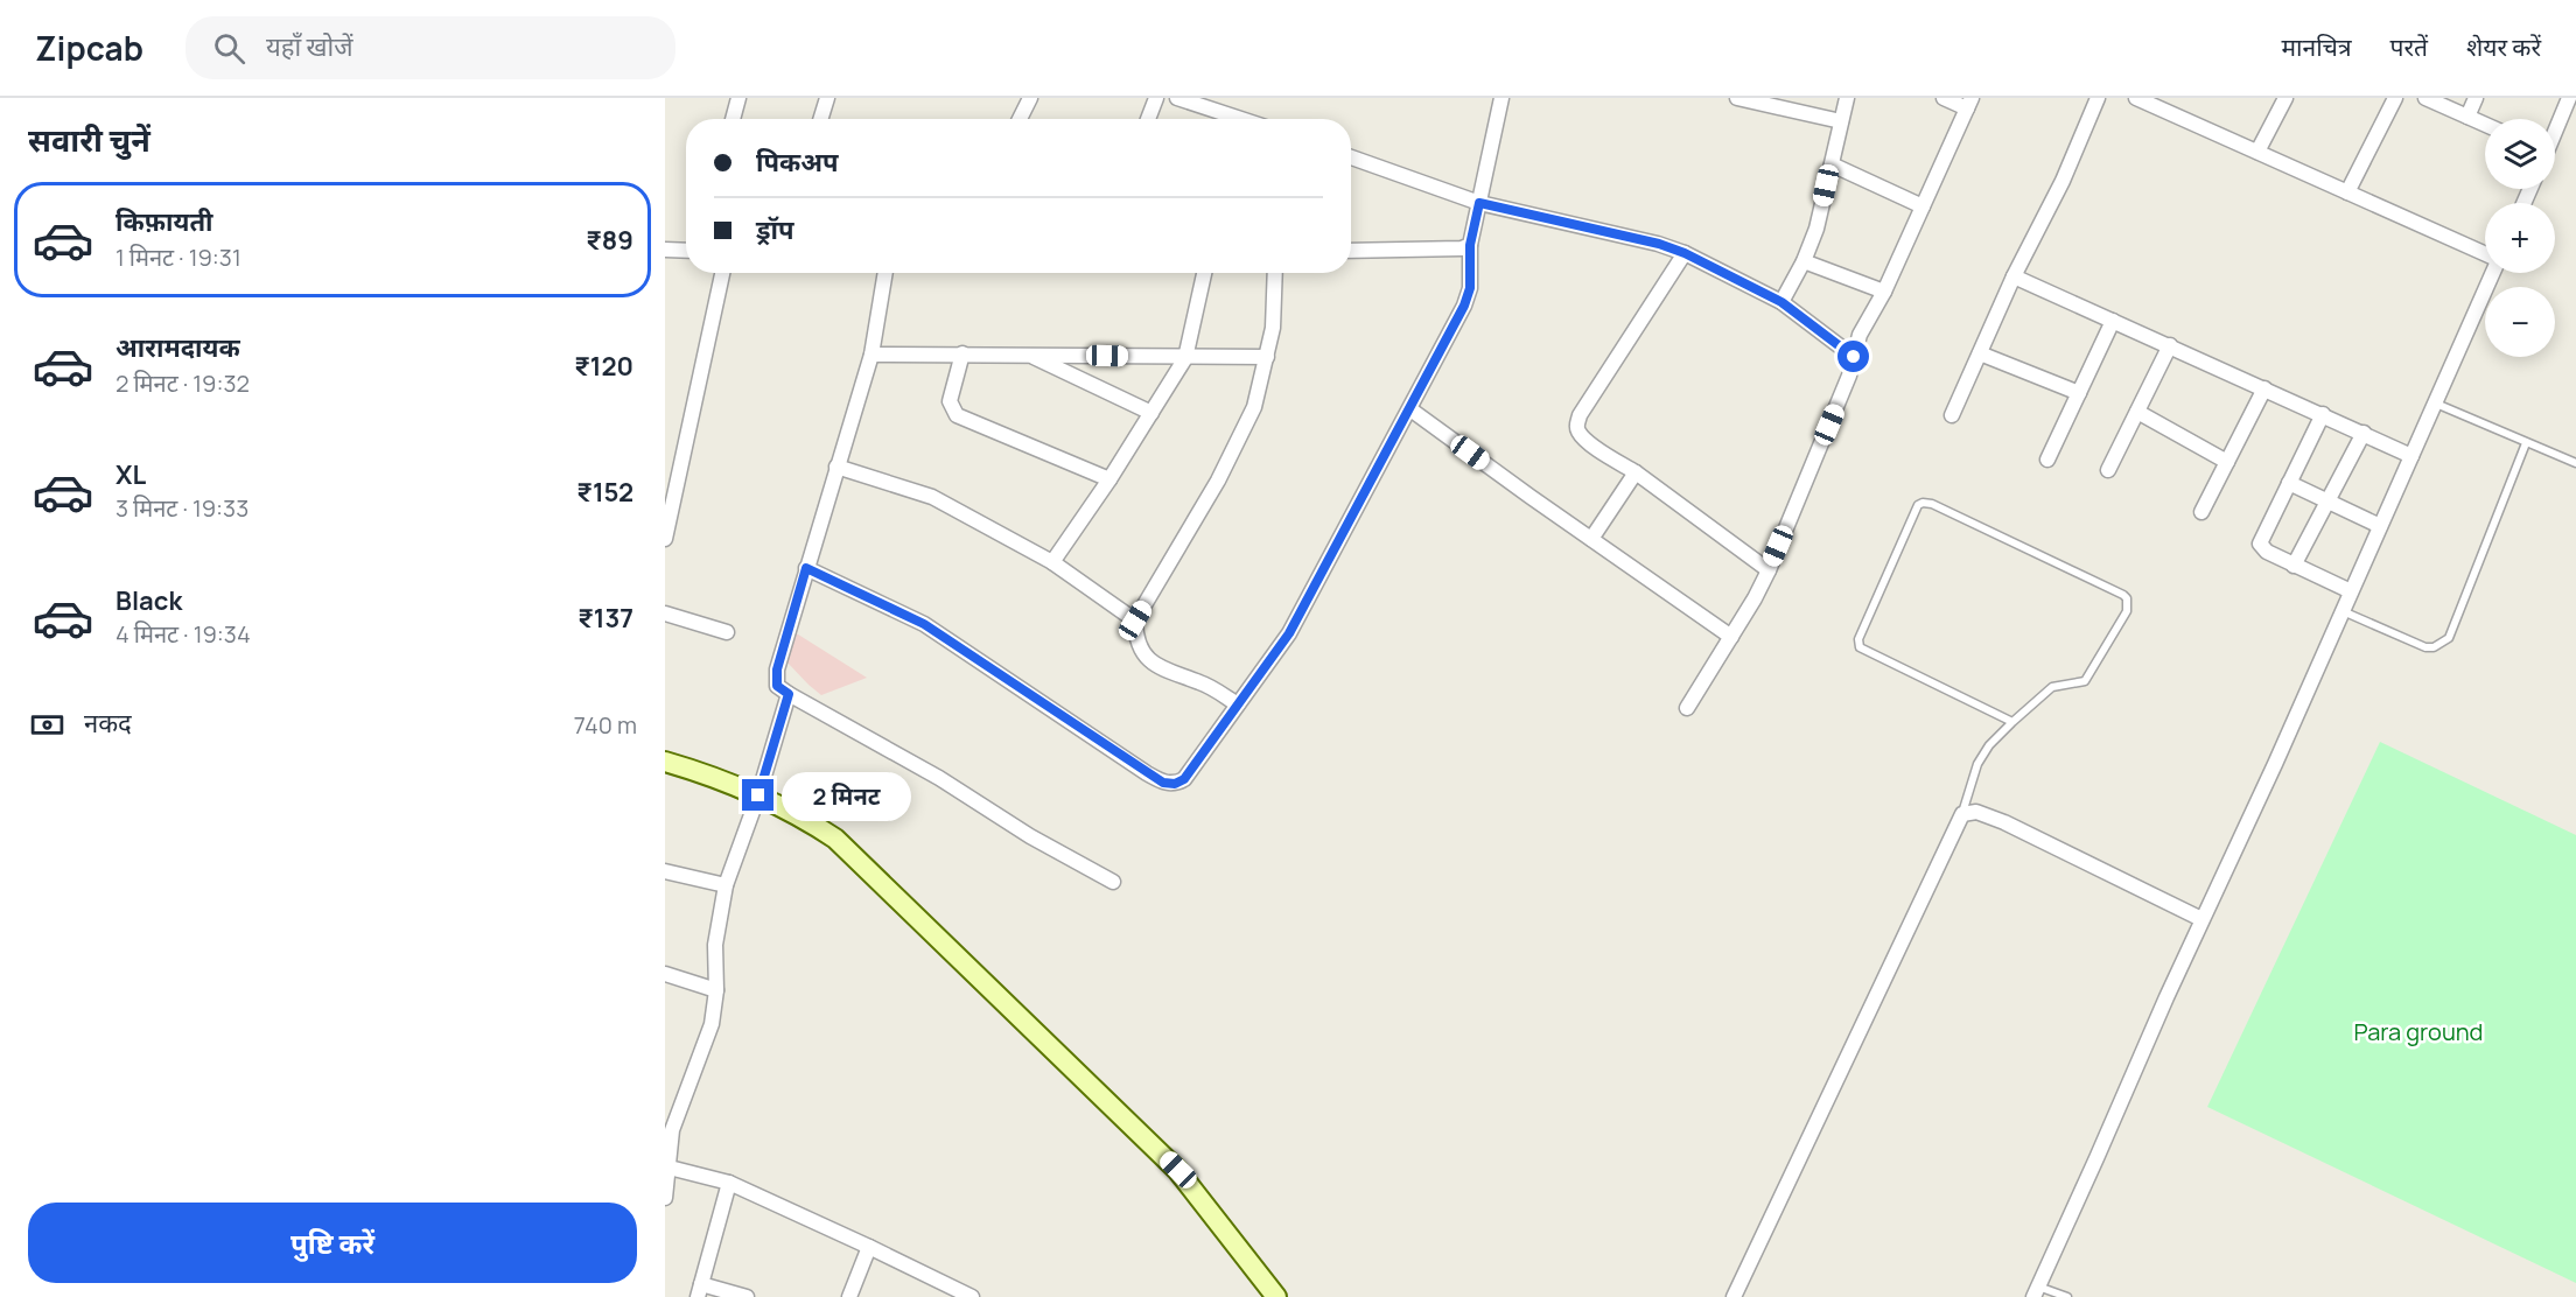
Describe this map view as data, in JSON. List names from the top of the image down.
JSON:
{
  "parks": ["Para ground"],
  "page": {
    "header": "Zipcab",
    "search": "यहाँ खोजें",
    "nav": ["मानचित्र", "परतें", "शेयर करें"],
    "heading": "सवारी चुनें",
    "map_buttons": ["+", "−"],
    "banner": ["पिकअप", "ड्रॉप"],
    "list": [
      {
        "name": "किफ़ायती",
        "note": "1 मिनट · 19:31",
        "value": "₹89"
      },
      {
        "name": "आरामदायक",
        "note": "2 मिनट · 19:32",
        "value": "₹120"
      },
      {
        "name": "XL",
        "note": "3 मिनट · 19:33",
        "value": "₹152"
      },
      {
        "name": "Black",
        "note": "4 मिनट · 19:34",
        "value": "₹137"
      }
    ],
    "pay": ["नकद", "740 m"],
    "bubble": "2 मिनट",
    "buttons": "पुष्टि करें"
  }
}
